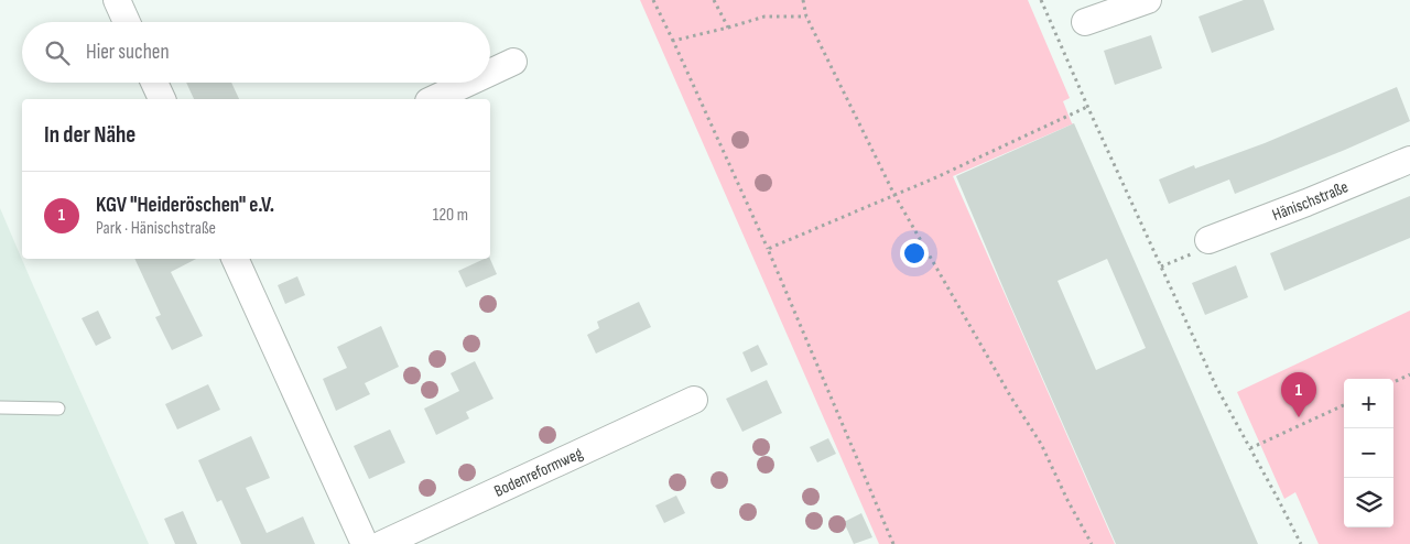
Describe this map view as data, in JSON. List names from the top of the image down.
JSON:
{
  "streets": {
    "street": ["Hänischstraße", "Bodenreformweg"]
  },
  "page": {
    "search": "Hier suchen",
    "heading": "In der Nähe",
    "list": [
      {
        "mark": "1",
        "name": "KGV \"Heideröschen\" e.V.",
        "note": "Park · Hänischstraße",
        "value": "120 m"
      }
    ],
    "pins": "1",
    "map_buttons": ["+", "−"]
  }
}
